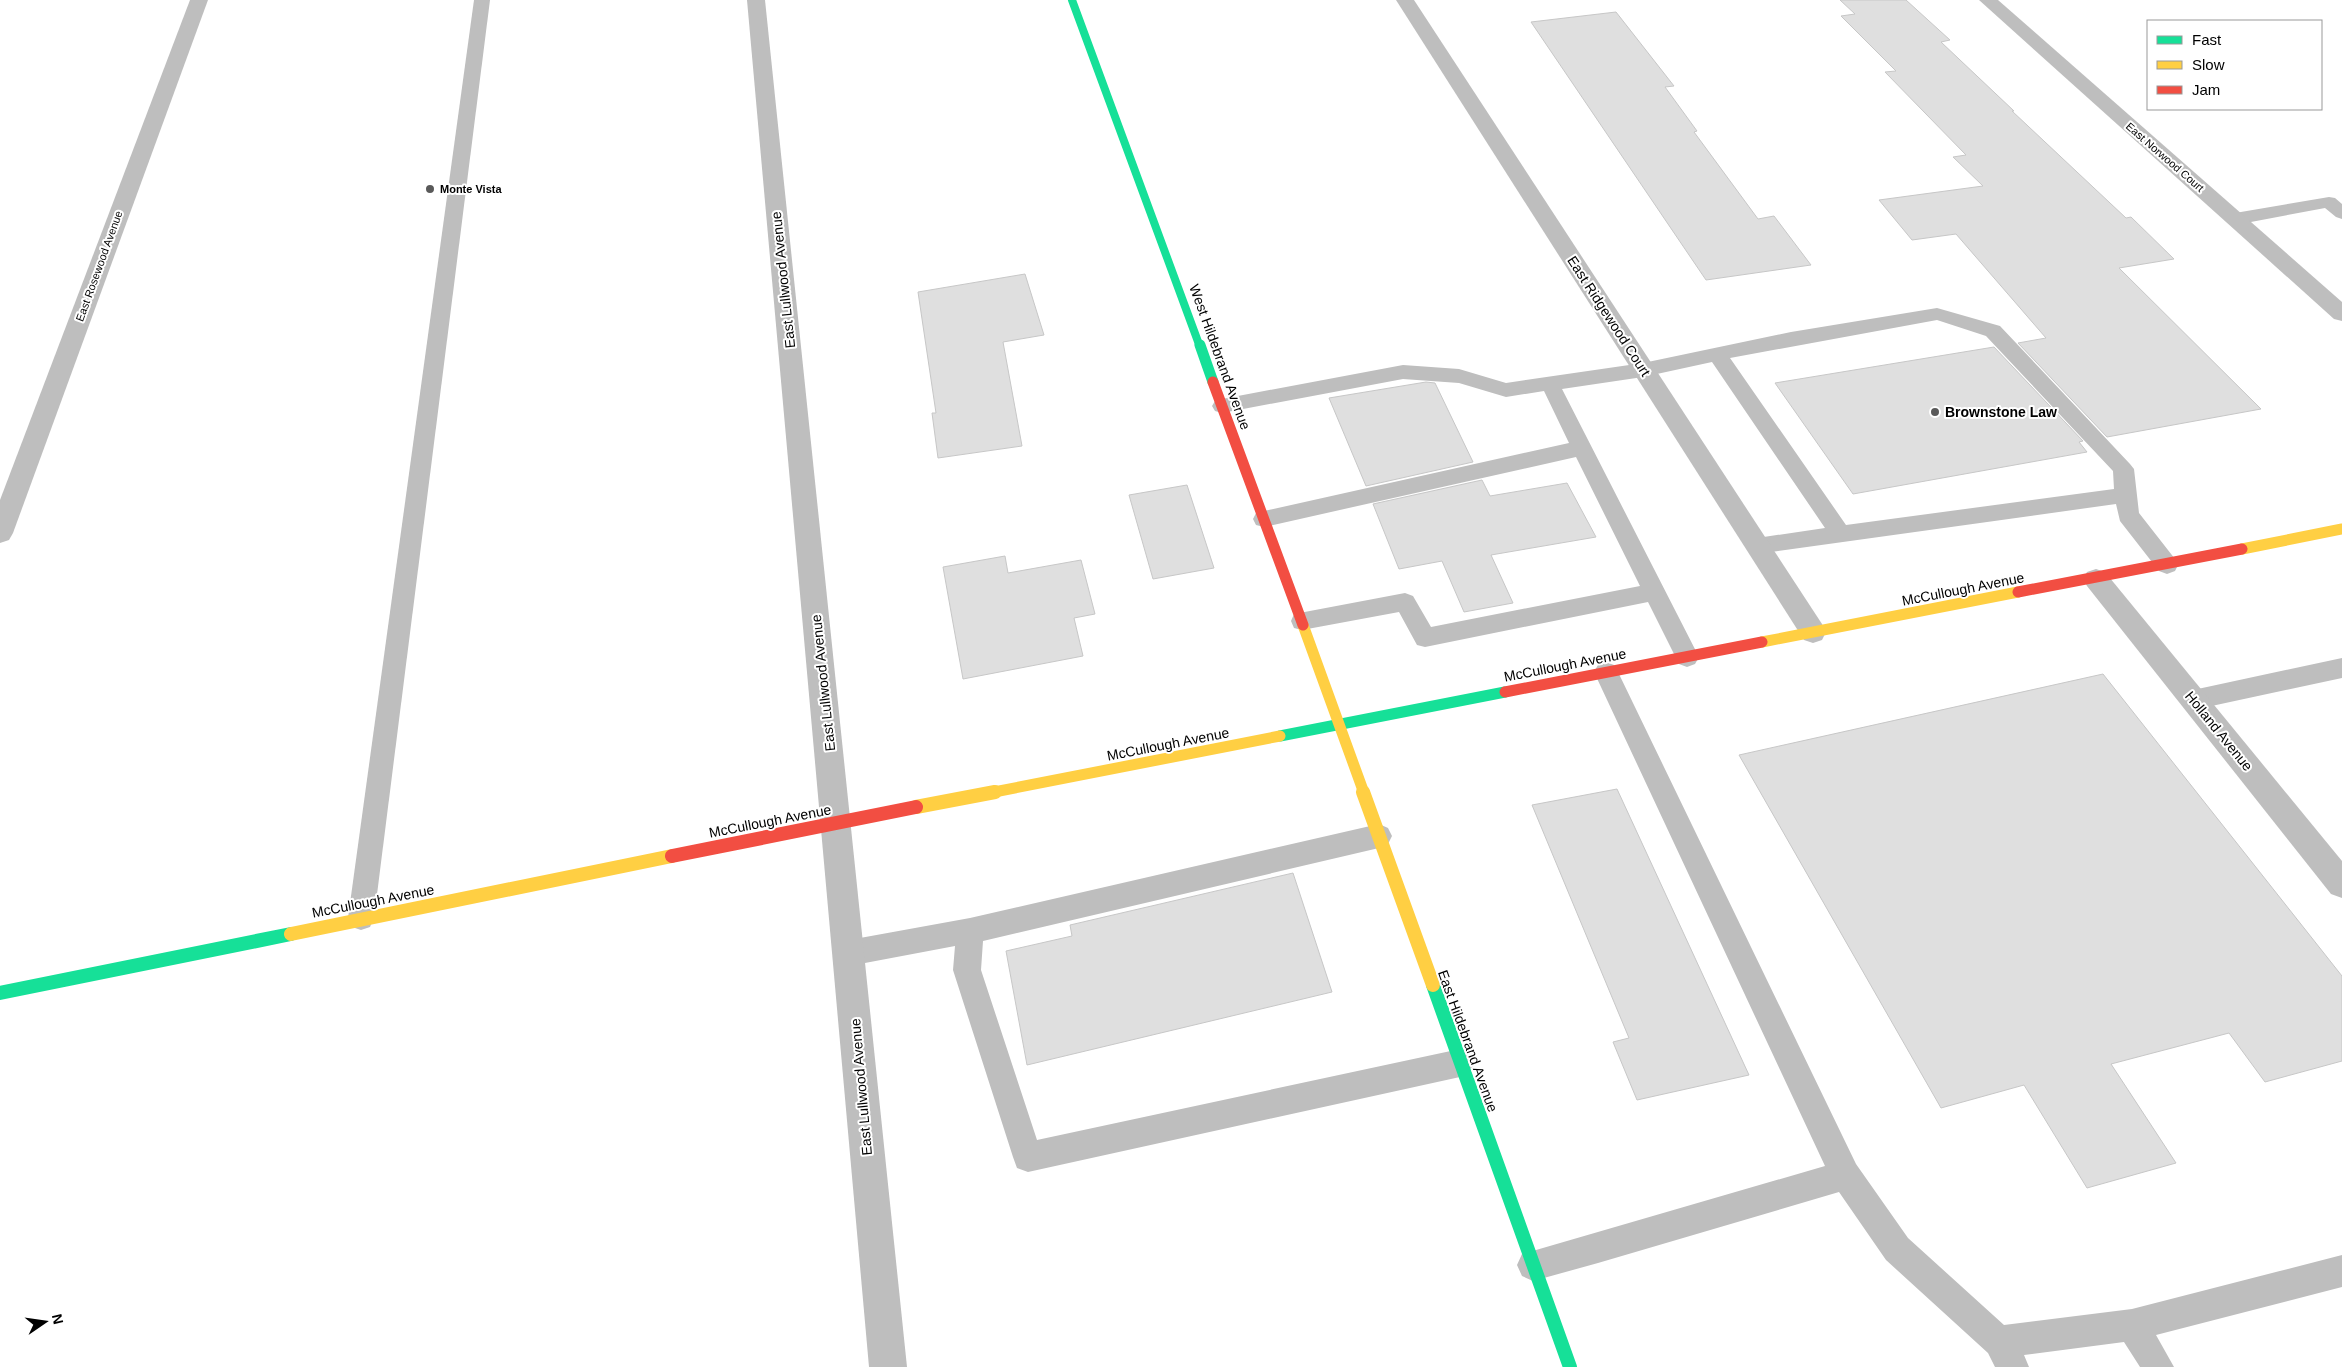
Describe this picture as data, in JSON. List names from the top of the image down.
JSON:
{
  "streets": {
    "main road": ["West Hildebrand Avenue", "McCullough Avenue", "East Hildebrand Avenue"],
    "street": [
      "East Norwood Court",
      "East Rosewood Avenue",
      "East Lullwood Avenue",
      "East Ridgewood Court",
      "Holland Avenue"
    ]
  },
  "crossings": [
    ["East Lullwood Avenue", "McCullough Avenue"],
    ["East Ridgewood Court", "McCullough Avenue"],
    ["West Hildebrand Avenue", "McCullough Avenue"],
    ["West Hildebrand Avenue", "East Hildebrand Avenue"],
    ["McCullough Avenue", "Holland Avenue"],
    ["McCullough Avenue", "East Hildebrand Avenue"]
  ],
  "places": ["Monte Vista", "Brownstone Law"],
  "legend": ["Fast", "Slow", "Jam"],
  "north": "right"
}
